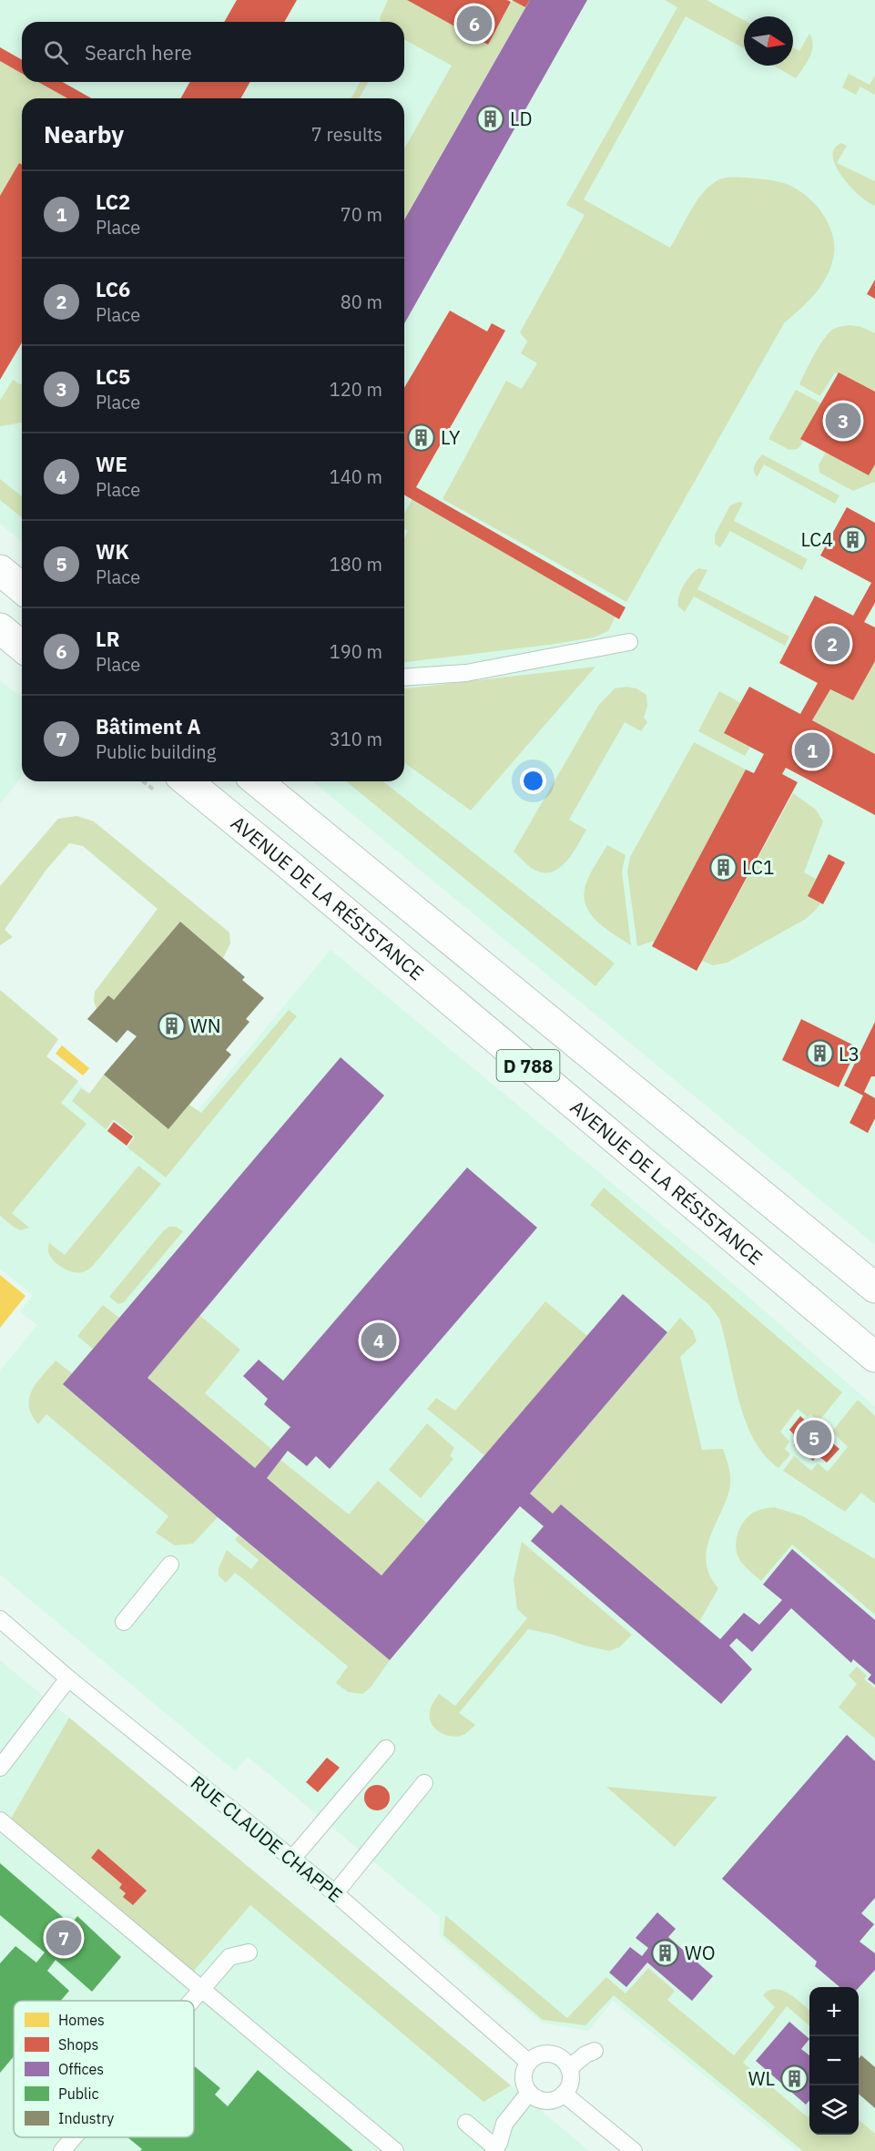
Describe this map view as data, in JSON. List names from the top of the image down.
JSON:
{
  "streets": {
    "main road": ["AVENUE DE LA RÉSISTANCE", "D 788"],
    "lane": ["RUE CLAUDE CHAPPE"]
  },
  "places": {
    "building": [
      "LD",
      "LY",
      "LC4",
      "LC1",
      "WN",
      "L3",
      "WO",
      "WL"
    ]
  },
  "legend": [
    "Homes",
    "Shops",
    "Offices",
    "Public",
    "Industry"
  ],
  "north": "right",
  "page": {
    "pins": [
      "6",
      "3",
      "2",
      "1",
      "4",
      "5",
      "7"
    ],
    "search": "Search here",
    "heading": ["Nearby", "7 results"],
    "list": [
      {
        "mark": "1",
        "name": "LC2",
        "note": "Place",
        "value": "70 m"
      },
      {
        "mark": "2",
        "name": "LC6",
        "note": "Place",
        "value": "80 m"
      },
      {
        "mark": "3",
        "name": "LC5",
        "note": "Place",
        "value": "120 m"
      },
      {
        "mark": "4",
        "name": "WE",
        "note": "Place",
        "value": "140 m"
      },
      {
        "mark": "5",
        "name": "WK",
        "note": "Place",
        "value": "180 m"
      },
      {
        "mark": "6",
        "name": "LR",
        "note": "Place",
        "value": "190 m"
      },
      {
        "mark": "7",
        "name": "Bâtiment A",
        "note": "Public building",
        "value": "310 m"
      }
    ],
    "map_buttons": ["+", "−"]
  }
}
